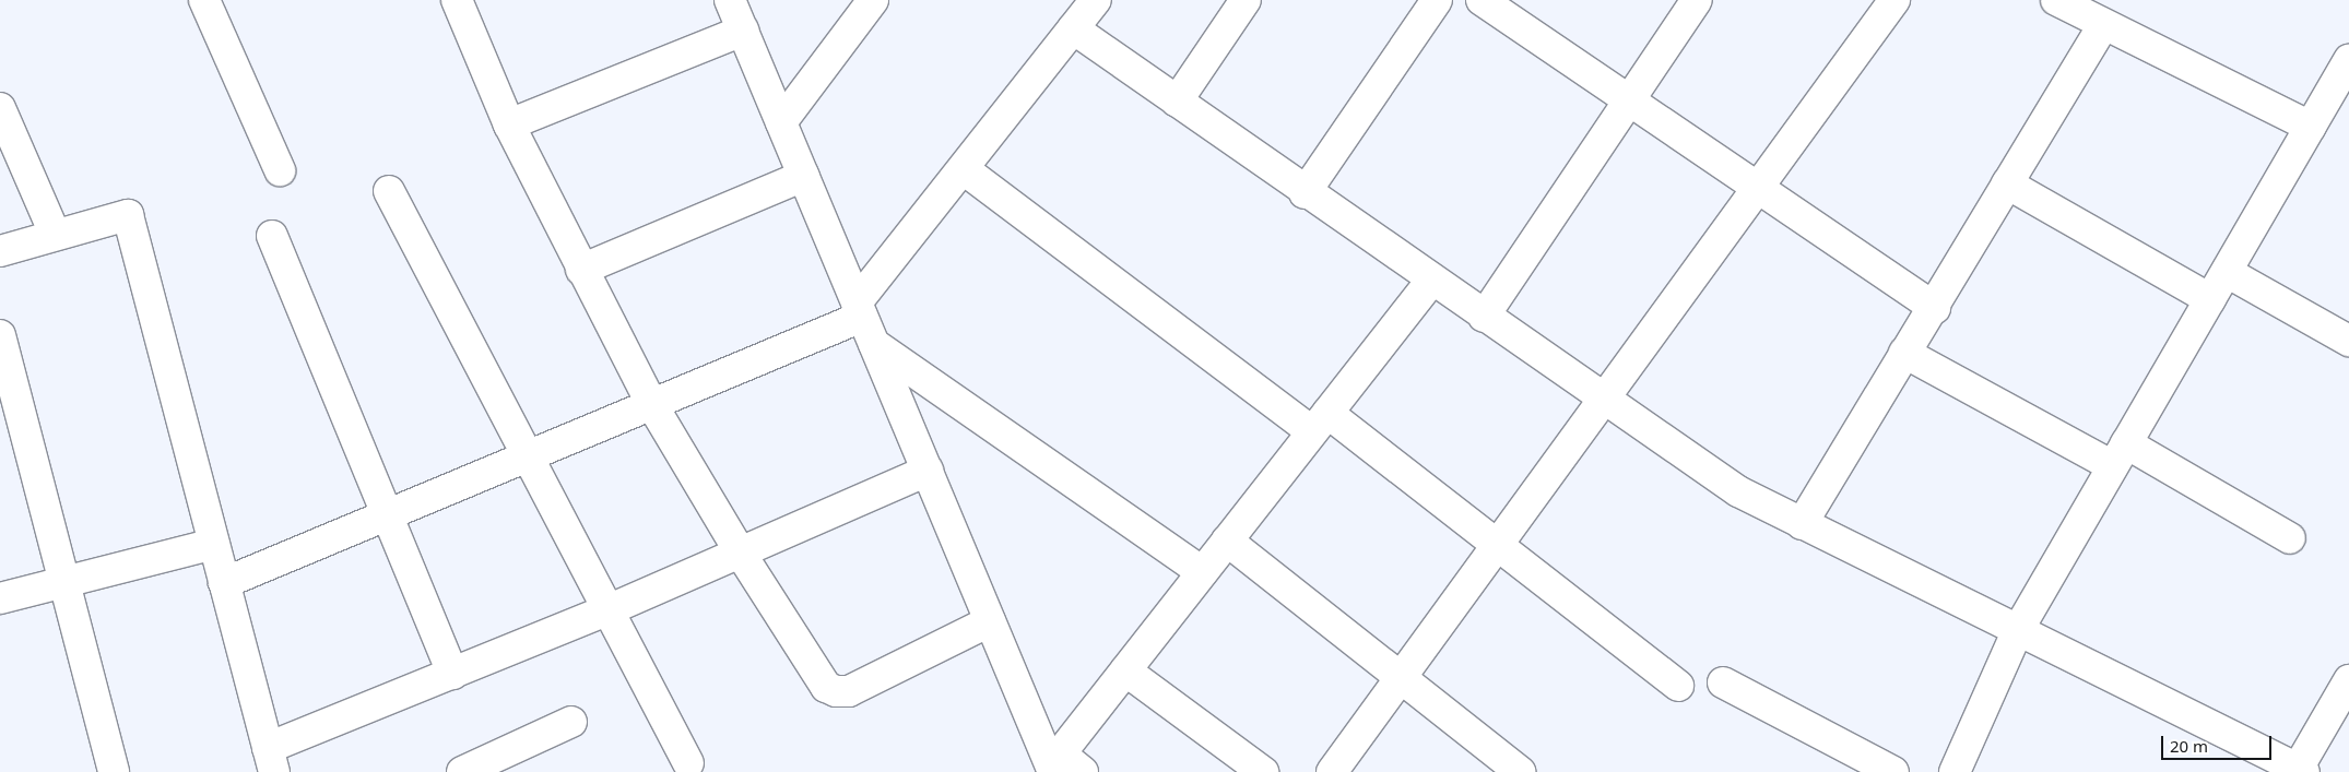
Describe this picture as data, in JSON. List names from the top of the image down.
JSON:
{
  "scale_bar": "20 m"
}
